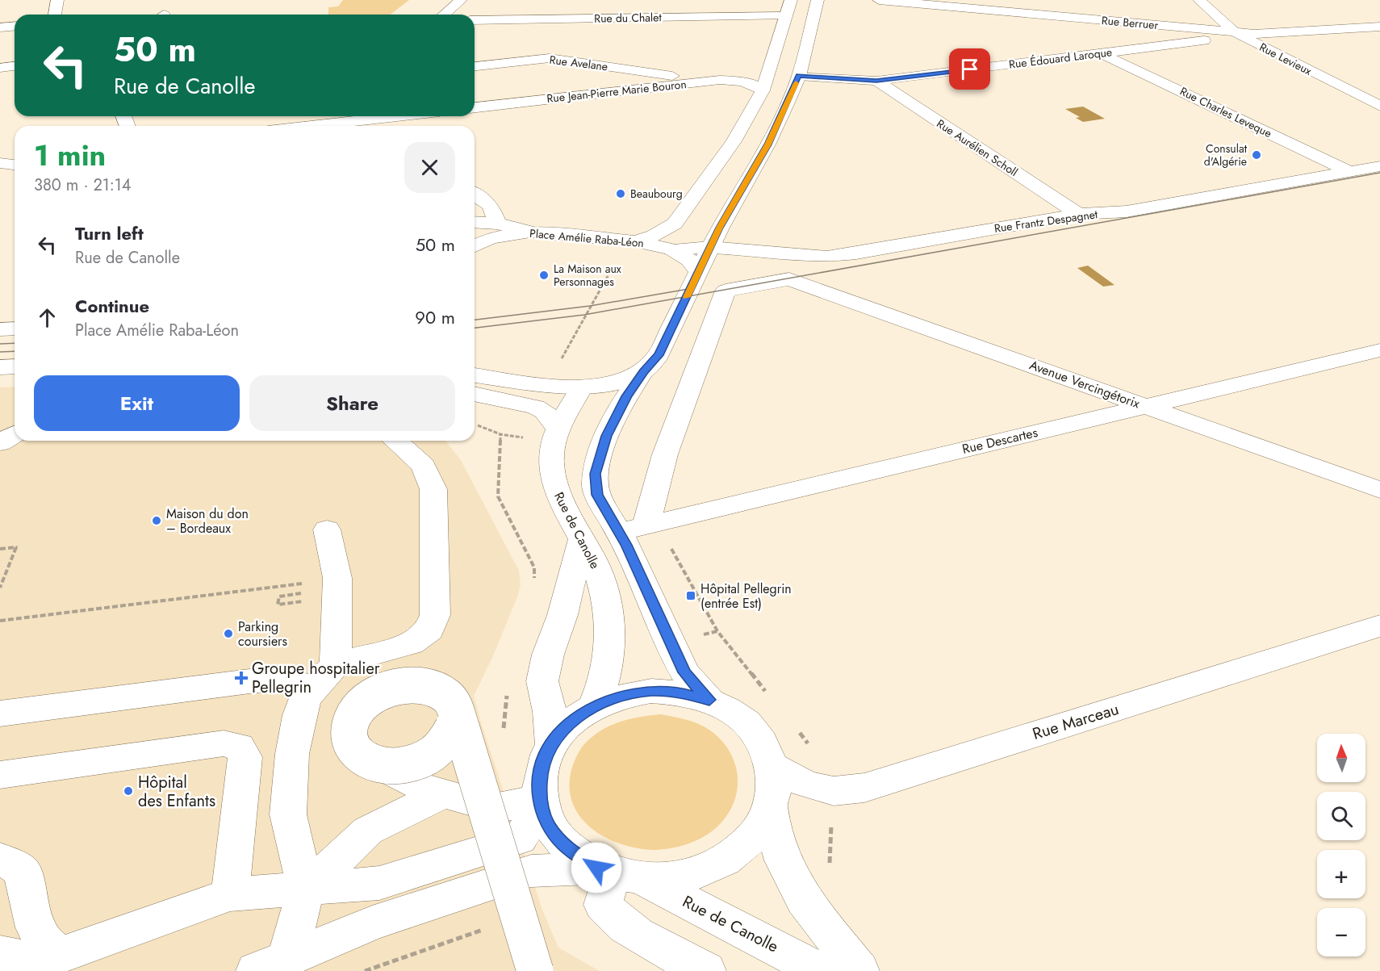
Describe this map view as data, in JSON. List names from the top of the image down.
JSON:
{
  "streets": {
    "street": [
      "Rue du Chalet",
      "Rue Berruer",
      "Rue Édouard Laroque",
      "Rue Levieux",
      "Rue Avelane",
      "Rue Jean-Pierre Marie Bouron",
      "Rue Charles Leveque",
      "Rue Aurélien Scholl",
      "Rue Frantz Despagnet",
      "Place Amélie Raba-Léon",
      "Avenue Vercingétorix",
      "Rue Descartes",
      "Rue de Canolle",
      "Rue Marceau"
    ]
  },
  "crossings": [
    ["Rue Berruer", "Rue Édouard Laroque"],
    ["Rue Berruer", "Rue Levieux"],
    ["Rue Édouard Laroque", "Rue Levieux"],
    ["Rue Édouard Laroque", "Rue Charles Leveque"],
    ["Rue Édouard Laroque", "Rue Aurélien Scholl"],
    ["Rue Avelane", "Rue Jean-Pierre Marie Bouron"],
    ["Rue Charles Leveque", "Rue Frantz Despagnet"],
    ["Rue Aurélien Scholl", "Rue Frantz Despagnet"],
    ["Rue Frantz Despagnet", "Place Amélie Raba-Léon"],
    ["Avenue Vercingétorix", "Rue Descartes"]
  ],
  "places": {
    "other": [
      "Consulat d'Algérie",
      "Beaubourg",
      "La Maison aux Personnages",
      "Maison du don – Bordeaux",
      "Parking coursiers",
      "Hôpital des Enfants"
    ],
    "transit": ["Hôpital Pellegrin (entrée Est)"],
    "health": ["Groupe hospitalier Pellegrin"]
  },
  "north": "top",
  "page": {
    "turn": ["50 m", "Rue de Canolle"],
    "heading": ["1 min", "380 m · 21:14"],
    "list": [
      {
        "name": "Turn left",
        "note": "Rue de Canolle",
        "value": "50 m"
      },
      {
        "name": "Continue",
        "note": "Place Amélie Raba-Léon",
        "value": "90 m"
      }
    ],
    "buttons": ["Exit", "Share"],
    "map_buttons": ["+", "−"]
  }
}
